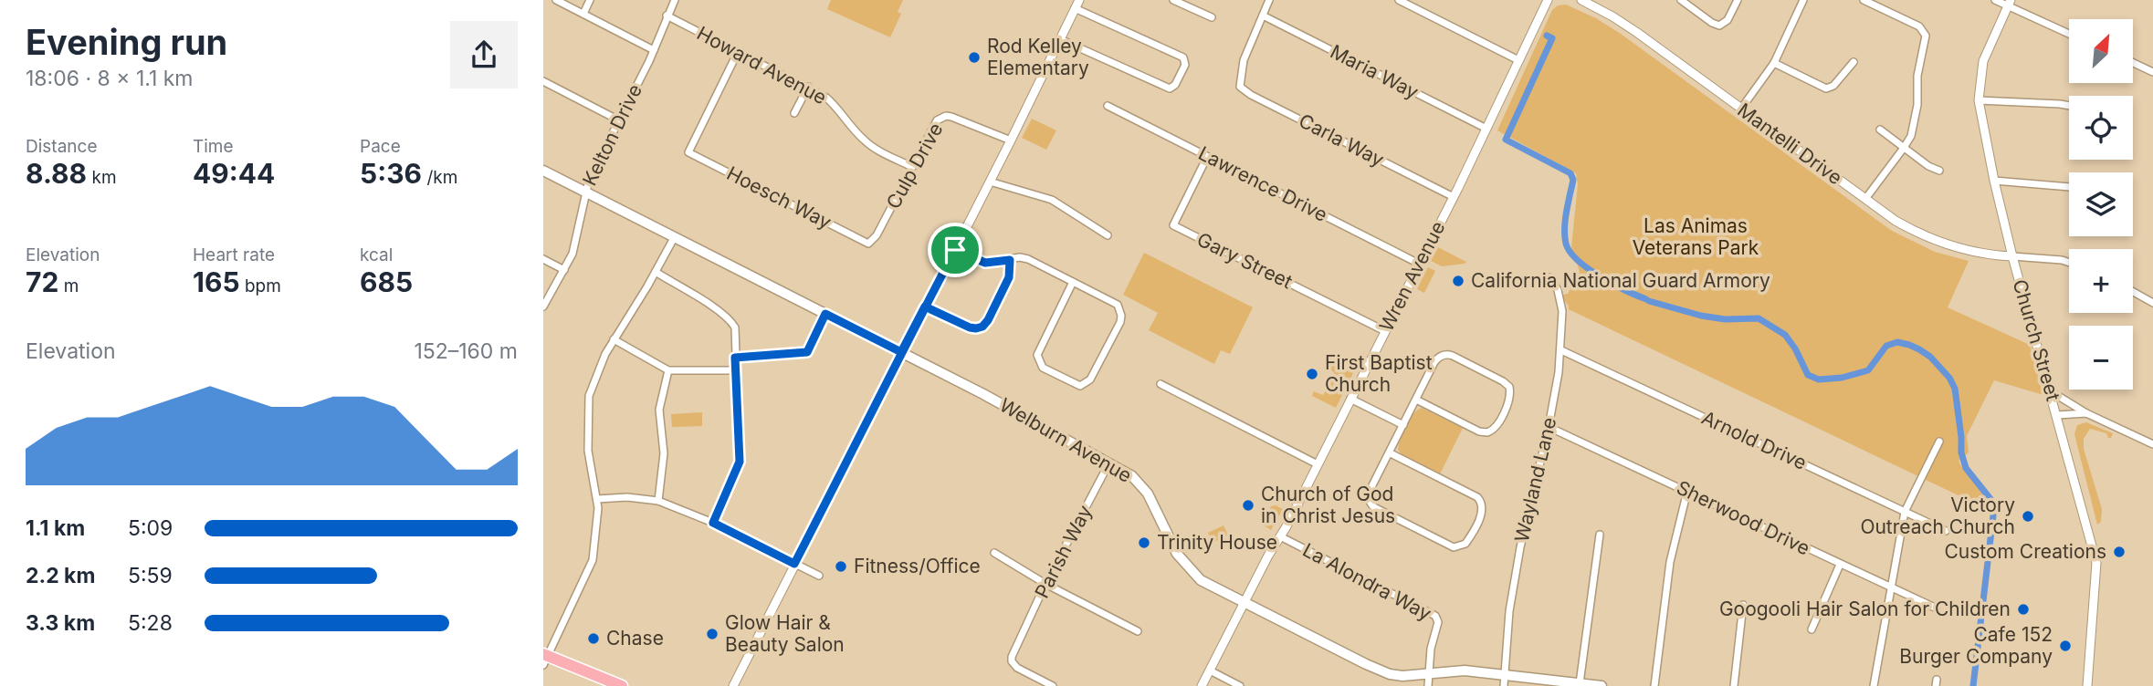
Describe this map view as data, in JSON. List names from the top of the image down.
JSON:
{
  "streets": {
    "main road": ["Welburn Avenue"],
    "street": [
      "Howard Avenue",
      "Maria Way",
      "Kelton Drive",
      "Carla Way",
      "Mantelli Drive",
      "Culp Drive",
      "Lawrence Drive",
      "Hoesch Way",
      "Gary Street",
      "Wren Avenue",
      "Church Street",
      "Arnold Drive",
      "Wayland Lane",
      "Sherwood Drive",
      "Parish Way",
      "La Alondra Way"
    ]
  },
  "crossings": [
    ["Howard Avenue", "Kelton Drive"],
    ["Howard Avenue", "Culp Drive"],
    ["Howard Avenue", "Hoesch Way"],
    ["Maria Way", "Carla Way"],
    ["Maria Way", "Wren Avenue"],
    ["Kelton Drive", "Welburn Avenue"],
    ["Carla Way", "Wren Avenue"],
    ["Mantelli Drive", "Church Street"],
    ["Culp Drive", "Hoesch Way"],
    ["Lawrence Drive", "Gary Street"],
    ["Lawrence Drive", "Wren Avenue"],
    ["Gary Street", "Wren Avenue"],
    ["Wren Avenue", "Welburn Avenue"],
    ["Wren Avenue", "La Alondra Way"],
    ["Welburn Avenue", "Wayland Lane"],
    ["Welburn Avenue", "Parish Way"],
    ["Welburn Avenue", "La Alondra Way"],
    ["Arnold Drive", "Wayland Lane"],
    ["Wayland Lane", "Sherwood Drive"]
  ],
  "parks": ["Las Animas Veterans Park"],
  "places": [
    "Rod Kelley Elementary",
    "California National Guard Armory",
    "First Baptist Church",
    "Church of God in Christ Jesus",
    "Victory Outreach Church",
    "Trinity House",
    "Custom Creations",
    "Fitness/Office",
    "Googooli Hair Salon for Children",
    "Glow Hair & Beauty Salon",
    "Chase",
    "Cafe 152 Burger Company"
  ],
  "north": "top right",
  "page": {
    "heading": ["Evening run", "18:06 · 8 × 1.1 km"],
    "map_buttons": ["+", "−"],
    "stats": [
      ["Distance", "8.88 km"],
      ["Time", "49:44"],
      ["Pace", "5:36 /km"],
      ["Elevation", "72 m"],
      ["Heart rate", "165 bpm"],
      ["kcal", "685"]
    ],
    "chart": ["Elevation", "152–160 m"],
    "list": [
      {
        "name": "1.1 km",
        "note": "5:09"
      },
      {
        "name": "2.2 km",
        "note": "5:59"
      },
      {
        "name": "3.3 km",
        "note": "5:28"
      }
    ]
  }
}
